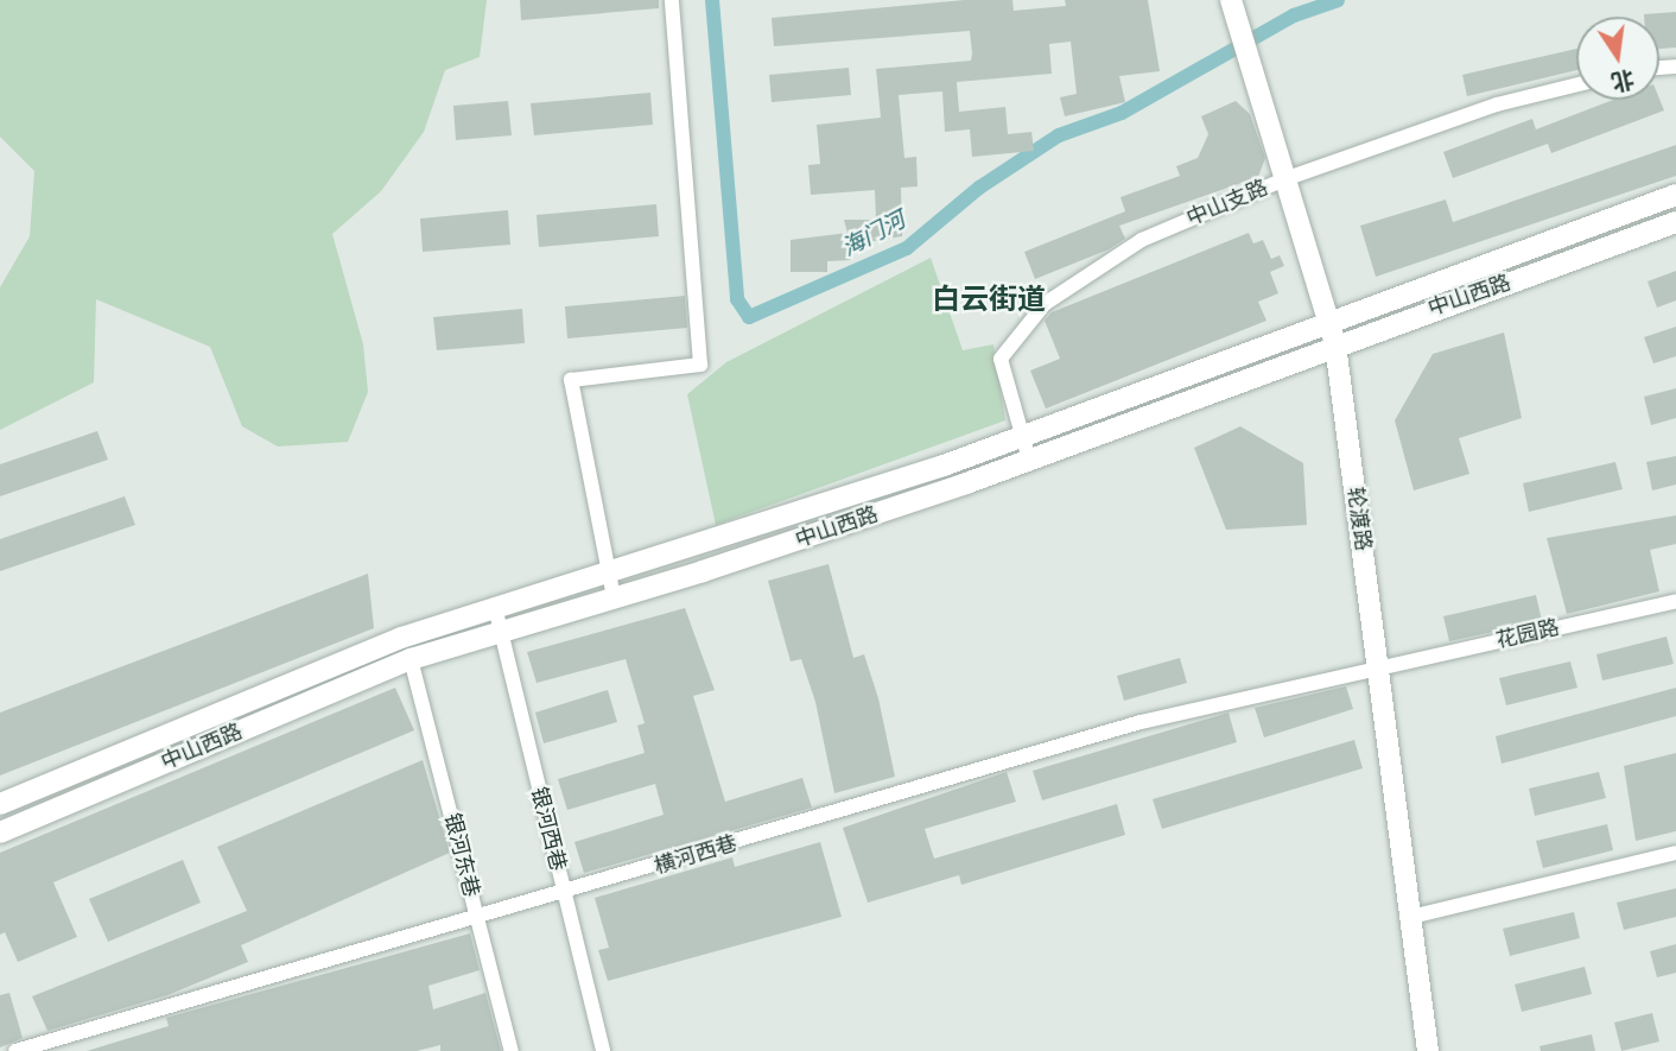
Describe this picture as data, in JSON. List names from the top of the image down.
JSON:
{
  "streets": {
    "main road": ["中山西路", "轮渡路"],
    "street": [
      "中山支路",
      "花园路",
      "银河西巷",
      "银河东巷",
      "横河西巷"
    ]
  },
  "crossings": [
    ["中山支路", "中山西路"],
    ["中山支路", "轮渡路"],
    ["中山西路", "轮渡路"],
    ["中山西路", "银河西巷"],
    ["中山西路", "银河东巷"],
    ["轮渡路", "花园路"],
    ["轮渡路", "横河西巷"],
    ["花园路", "横河西巷"],
    ["银河西巷", "横河西巷"],
    ["银河东巷", "横河西巷"]
  ],
  "districts": ["白云街道"],
  "water": ["海门河"],
  "north": "bottom"
}
